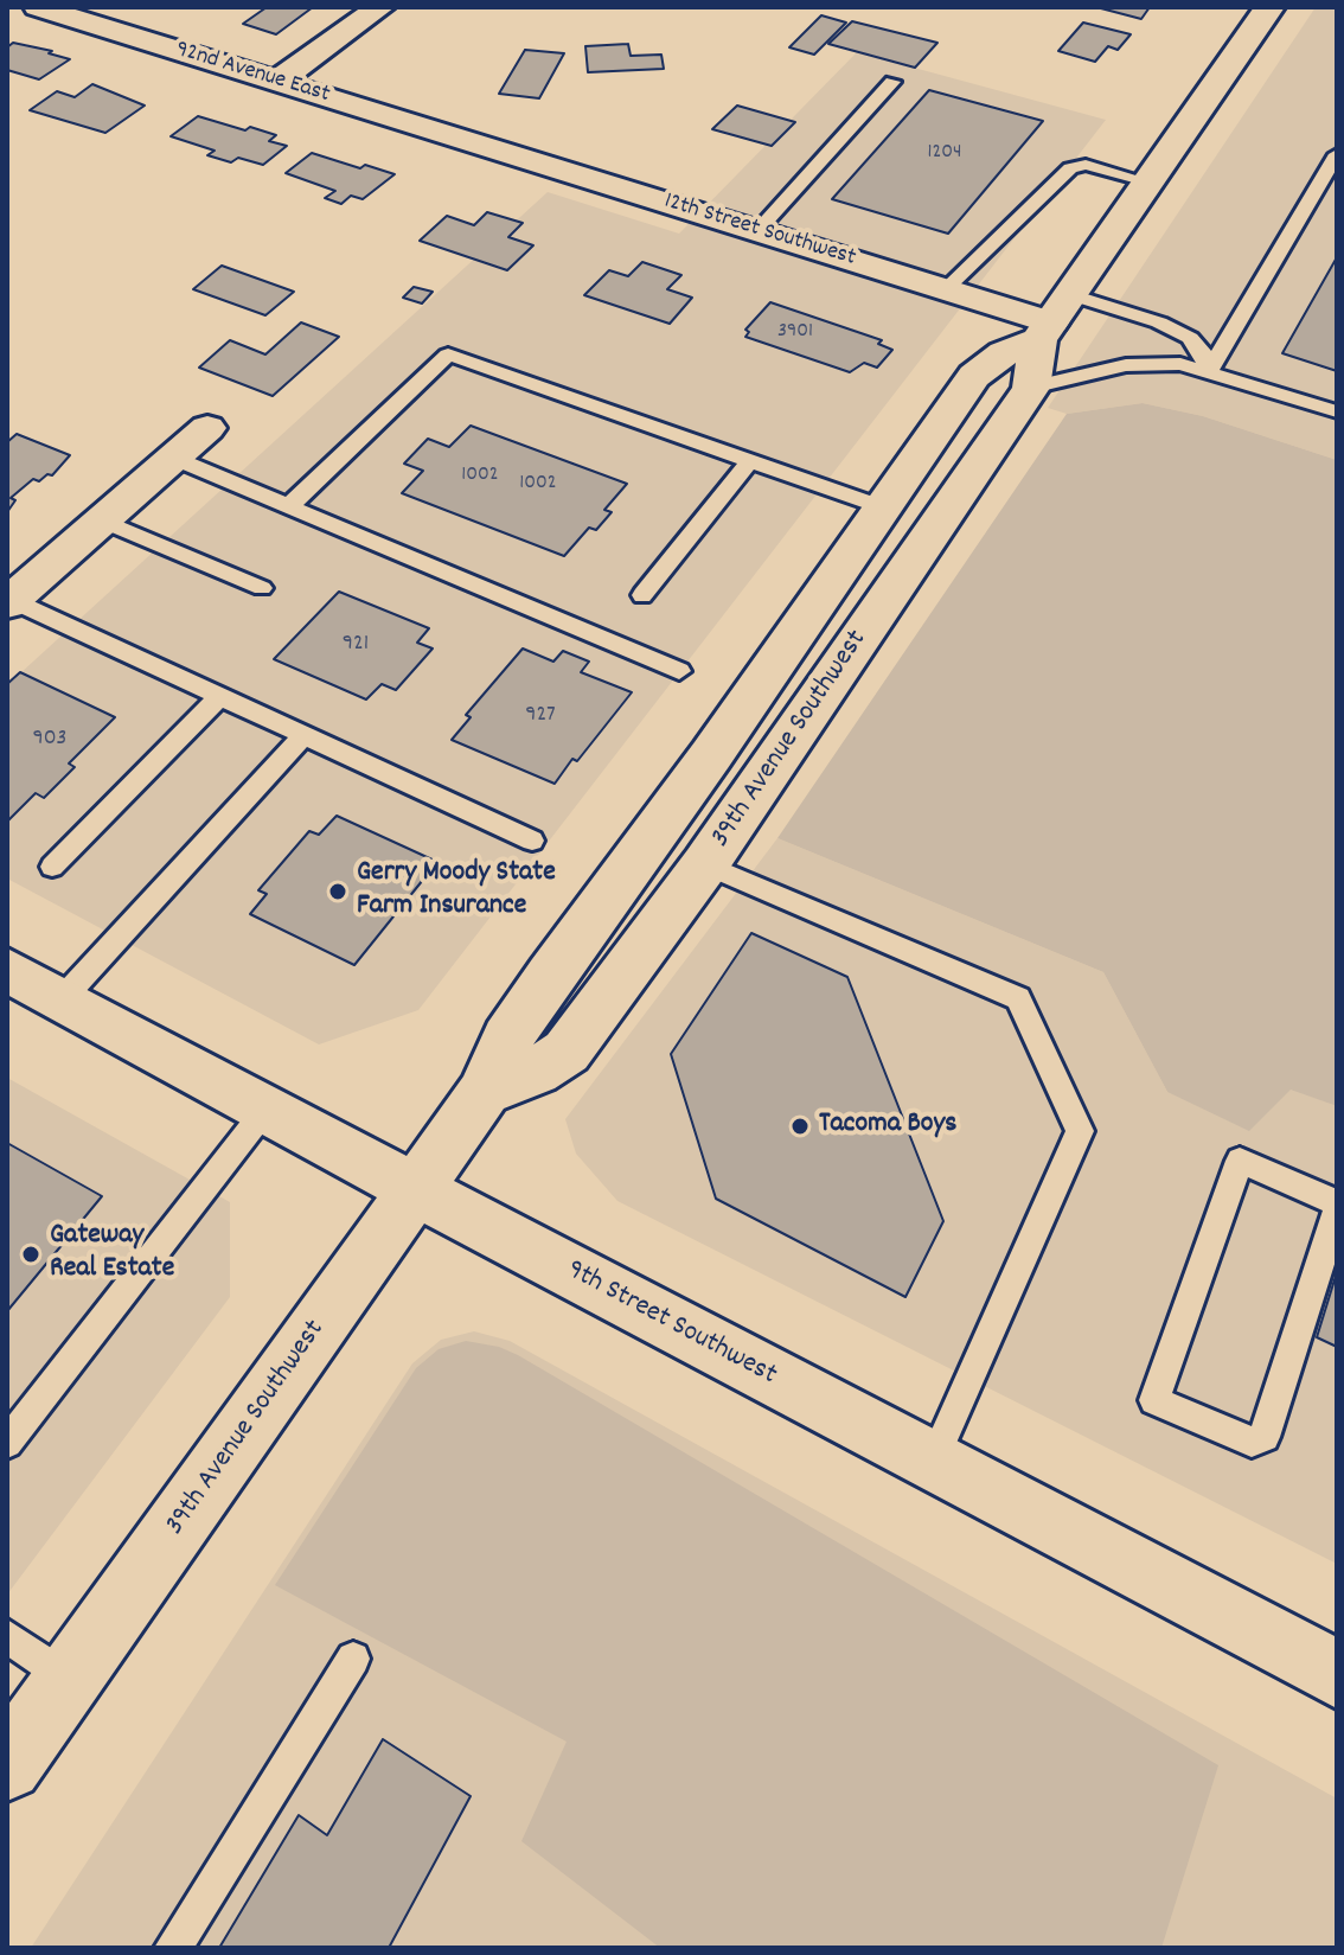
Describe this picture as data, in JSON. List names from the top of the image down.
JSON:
{
  "streets": {
    "main road": ["39th Avenue Southwest", "9th Street Southwest"],
    "street": ["92nd Avenue East", "12th Street Southwest"]
  },
  "crossings": [
    ["92nd Avenue East", "12th Street Southwest"],
    ["12th Street Southwest", "39th Avenue Southwest"],
    ["39th Avenue Southwest", "9th Street Southwest"]
  ],
  "places": ["Gerry Moody State Farm Insurance", "Tacoma Boys", "Gateway Real Estate"],
  "house_numbers": [
    "1204",
    "3901",
    "1002",
    "1002",
    "921",
    "927",
    "903"
  ]
}
